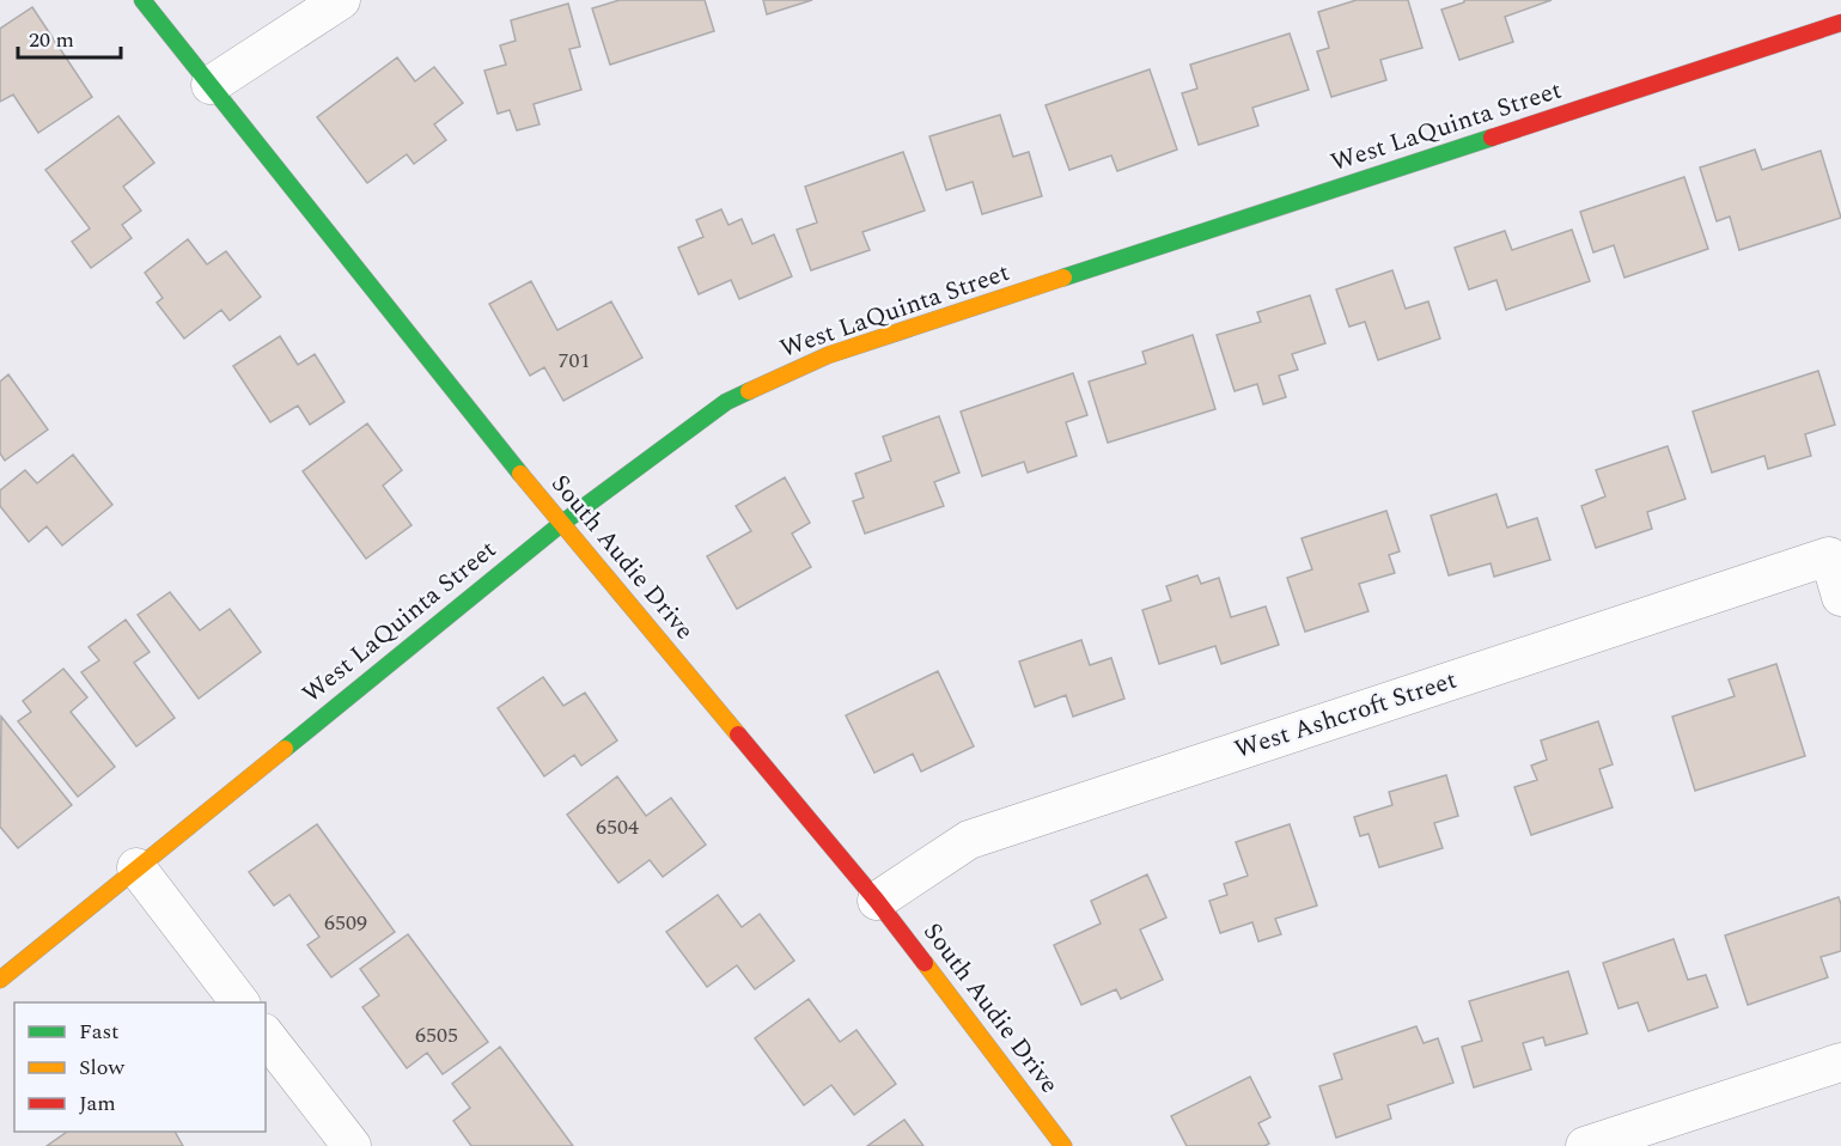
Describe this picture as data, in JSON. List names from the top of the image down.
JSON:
{
  "streets": {
    "street": ["West LaQuinta Street", "South Audie Drive", "West Ashcroft Street"]
  },
  "crossings": [
    ["West LaQuinta Street", "South Audie Drive"],
    ["South Audie Drive", "West Ashcroft Street"]
  ],
  "house_numbers": [
    "701",
    "6504",
    "6509",
    "6505"
  ],
  "legend": ["Fast", "Slow", "Jam"],
  "scale_bar": "20 m"
}
